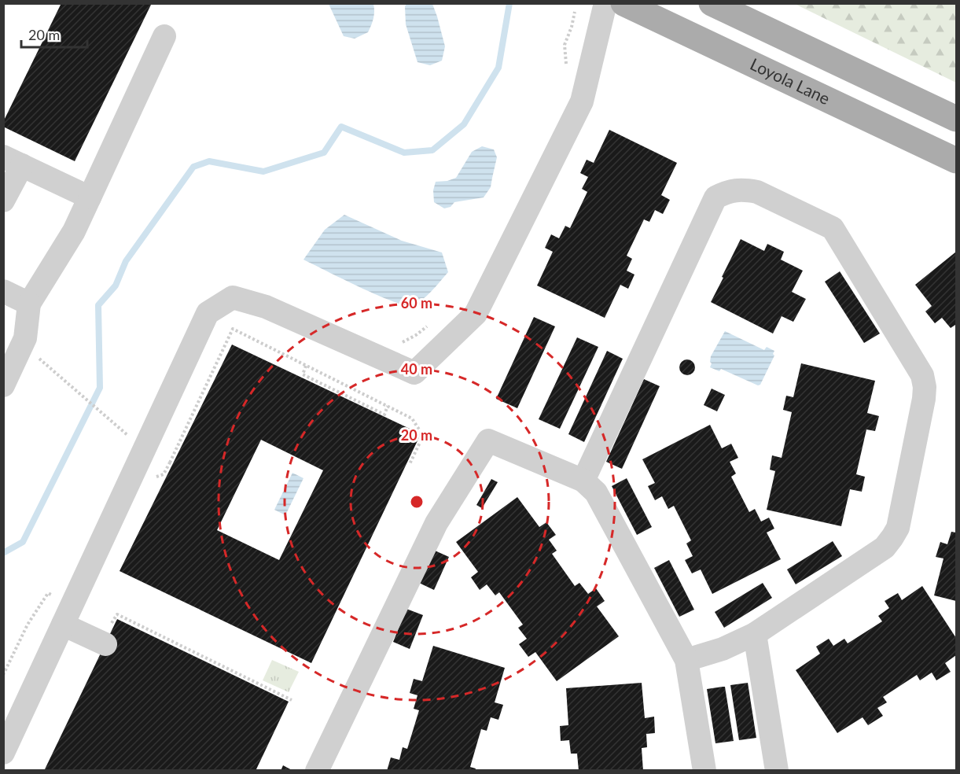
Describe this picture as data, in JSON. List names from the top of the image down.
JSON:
{
  "streets": {
    "main road": ["Loyola Lane"]
  },
  "scale_bar": "20 m",
  "rings": ["60 m", "40 m", "20 m"]
}
